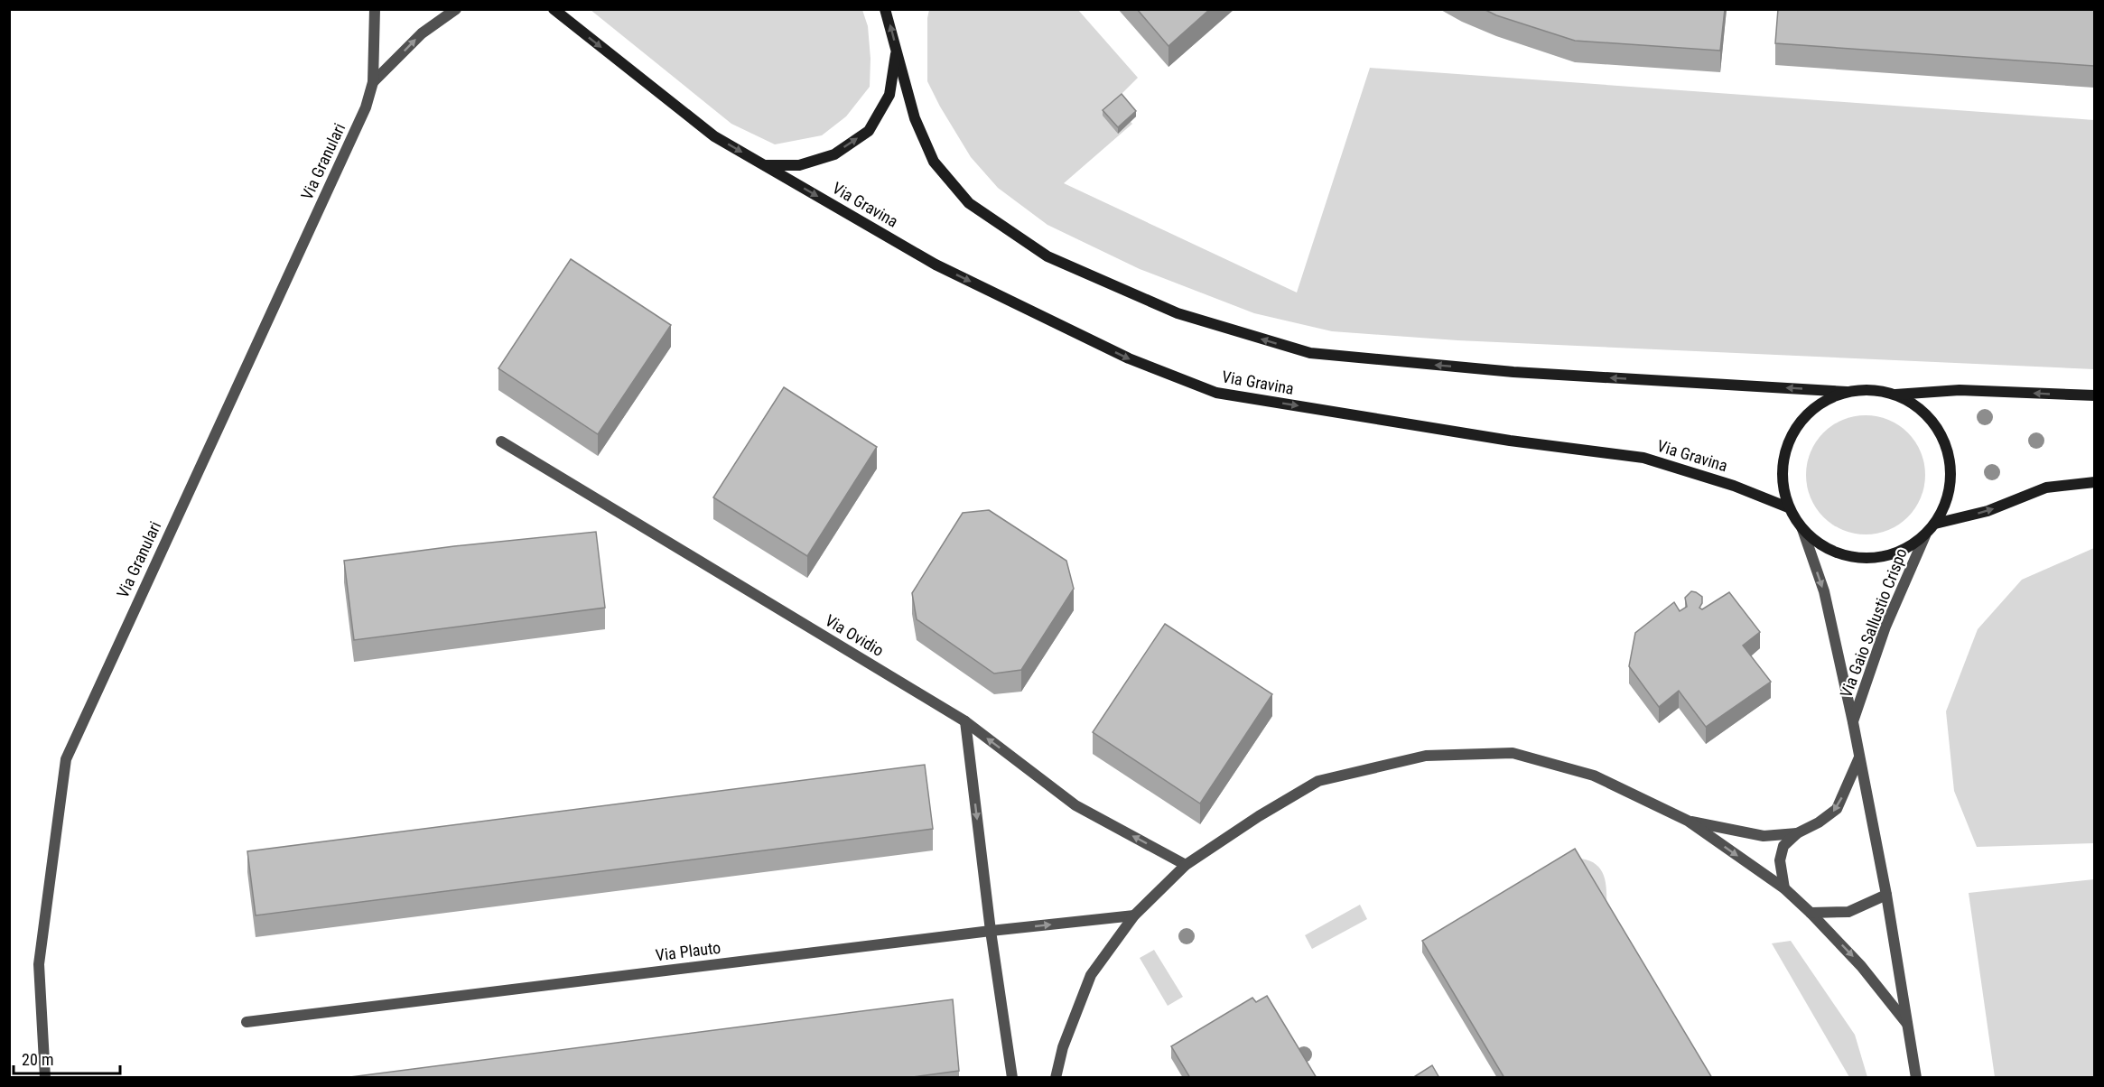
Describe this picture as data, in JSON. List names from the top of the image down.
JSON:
{
  "streets": {
    "main road": ["Via Gravina"],
    "street": [
      "Via Granulari",
      "Via Gaio Sallustio Crispo",
      "Via Ovidio",
      "Via Plauto"
    ]
  },
  "crossings": [
    ["Via Gravina", "Via Gaio Sallustio Crispo"],
    ["Via Gaio Sallustio Crispo", "Via Ovidio"],
    ["Via Gaio Sallustio Crispo", "Via Plauto"]
  ],
  "scale_bar": "20 m"
}
